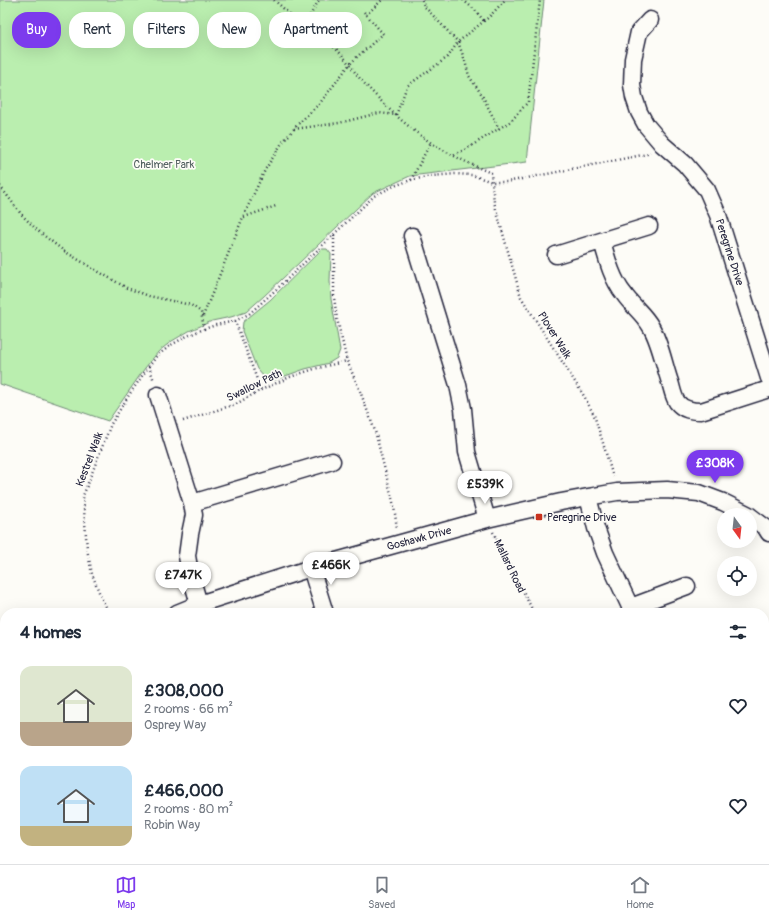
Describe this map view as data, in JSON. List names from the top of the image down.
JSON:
{
  "streets": {
    "street": ["Peregrine Drive", "Goshawk Drive"],
    "path": [
      "Plover Walk",
      "Swallow Path",
      "Kestrel Walk",
      "Mallard Road"
    ]
  },
  "crossings": [
    ["Plover Walk", "Kestrel Walk"],
    ["Plover Walk", "Goshawk Drive"],
    ["Goshawk Drive", "Mallard Road"]
  ],
  "parks": ["Chelmer Park"],
  "places": {
    "transit": ["Peregrine Drive"]
  },
  "north": "bottom",
  "page": {
    "chip": [
      "Buy",
      "Rent",
      "Filters",
      "New",
      "Apartment"
    ],
    "price": [
      "£308K",
      "£539K",
      "£466K",
      "£747K"
    ],
    "heading": "4 homes",
    "list": [
      {
        "name": "£308,000",
        "note": "2 rooms · 66 m² · Osprey Way"
      },
      {
        "name": "£466,000",
        "note": "2 rooms · 80 m² · Robin Way"
      }
    ],
    "tabs": ["Map", "Saved", "Home"]
  }
}
